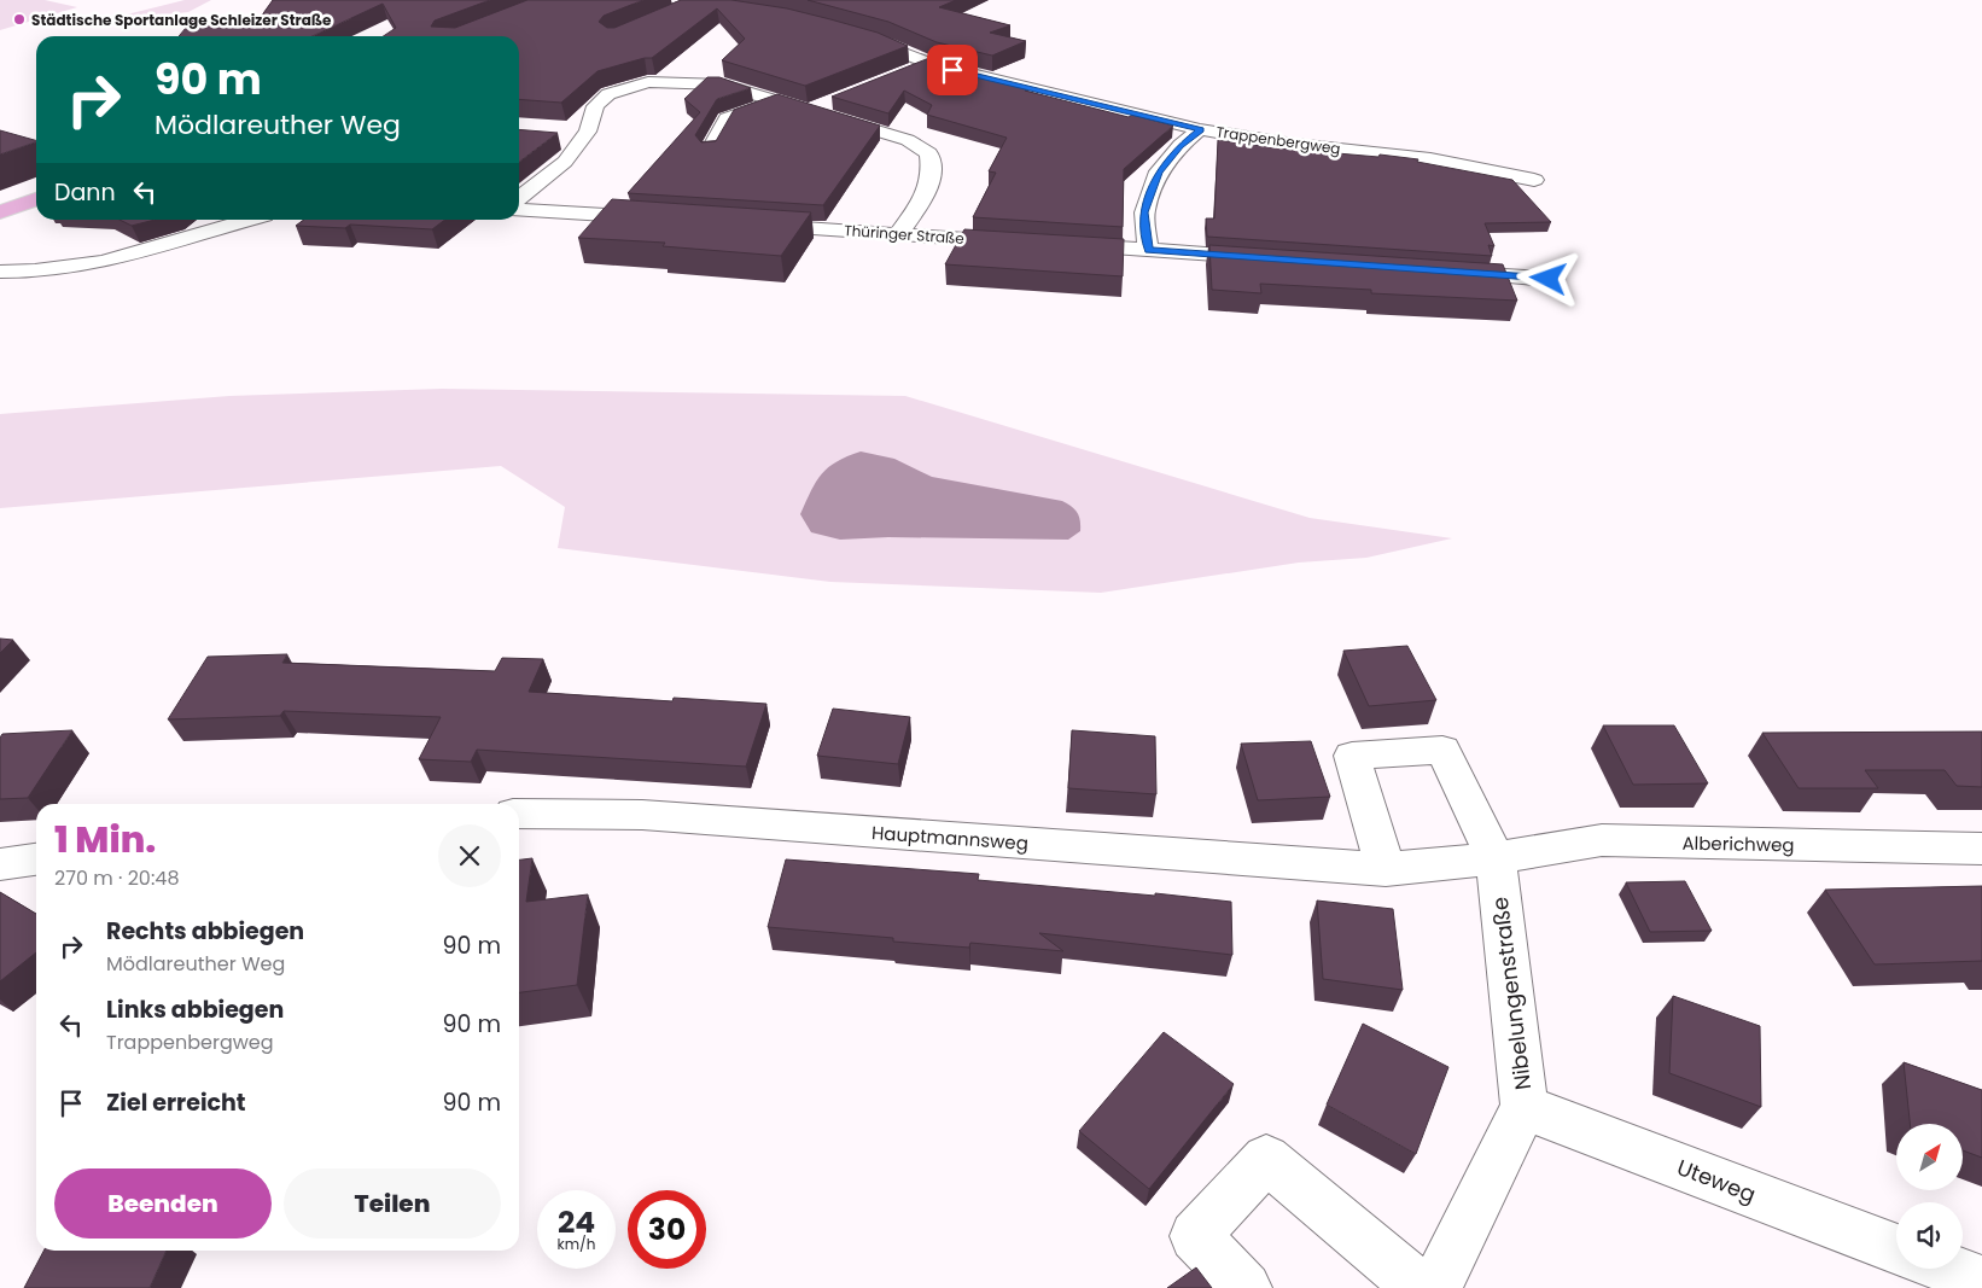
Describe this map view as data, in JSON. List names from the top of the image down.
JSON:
{
  "streets": {
    "street": [
      "Trappenbergweg",
      "Thüringer Straße",
      "Hauptmannsweg",
      "Alberichweg",
      "Nibelungenstraße",
      "Uteweg"
    ]
  },
  "crossings": [
    ["Hauptmannsweg", "Alberichweg"],
    ["Hauptmannsweg", "Nibelungenstraße"],
    ["Alberichweg", "Nibelungenstraße"],
    ["Nibelungenstraße", "Uteweg"]
  ],
  "places": ["Städtische Sportanlage Schleizer Straße"],
  "north": "top right",
  "page": {
    "turn": ["90 m", "Mödlareuther Weg"],
    "then": "Dann",
    "heading": ["1 Min.", "270 m · 20:48"],
    "list": [
      {
        "name": "Rechts abbiegen",
        "note": "Mödlareuther Weg",
        "value": "90 m"
      },
      {
        "name": "Links abbiegen",
        "note": "Trappenbergweg",
        "value": "90 m"
      },
      {
        "name": "Ziel erreicht",
        "value": "90 m"
      }
    ],
    "buttons": ["Beenden", "Teilen"],
    "speed": "24 km/h",
    "limit": "30"
  }
}
